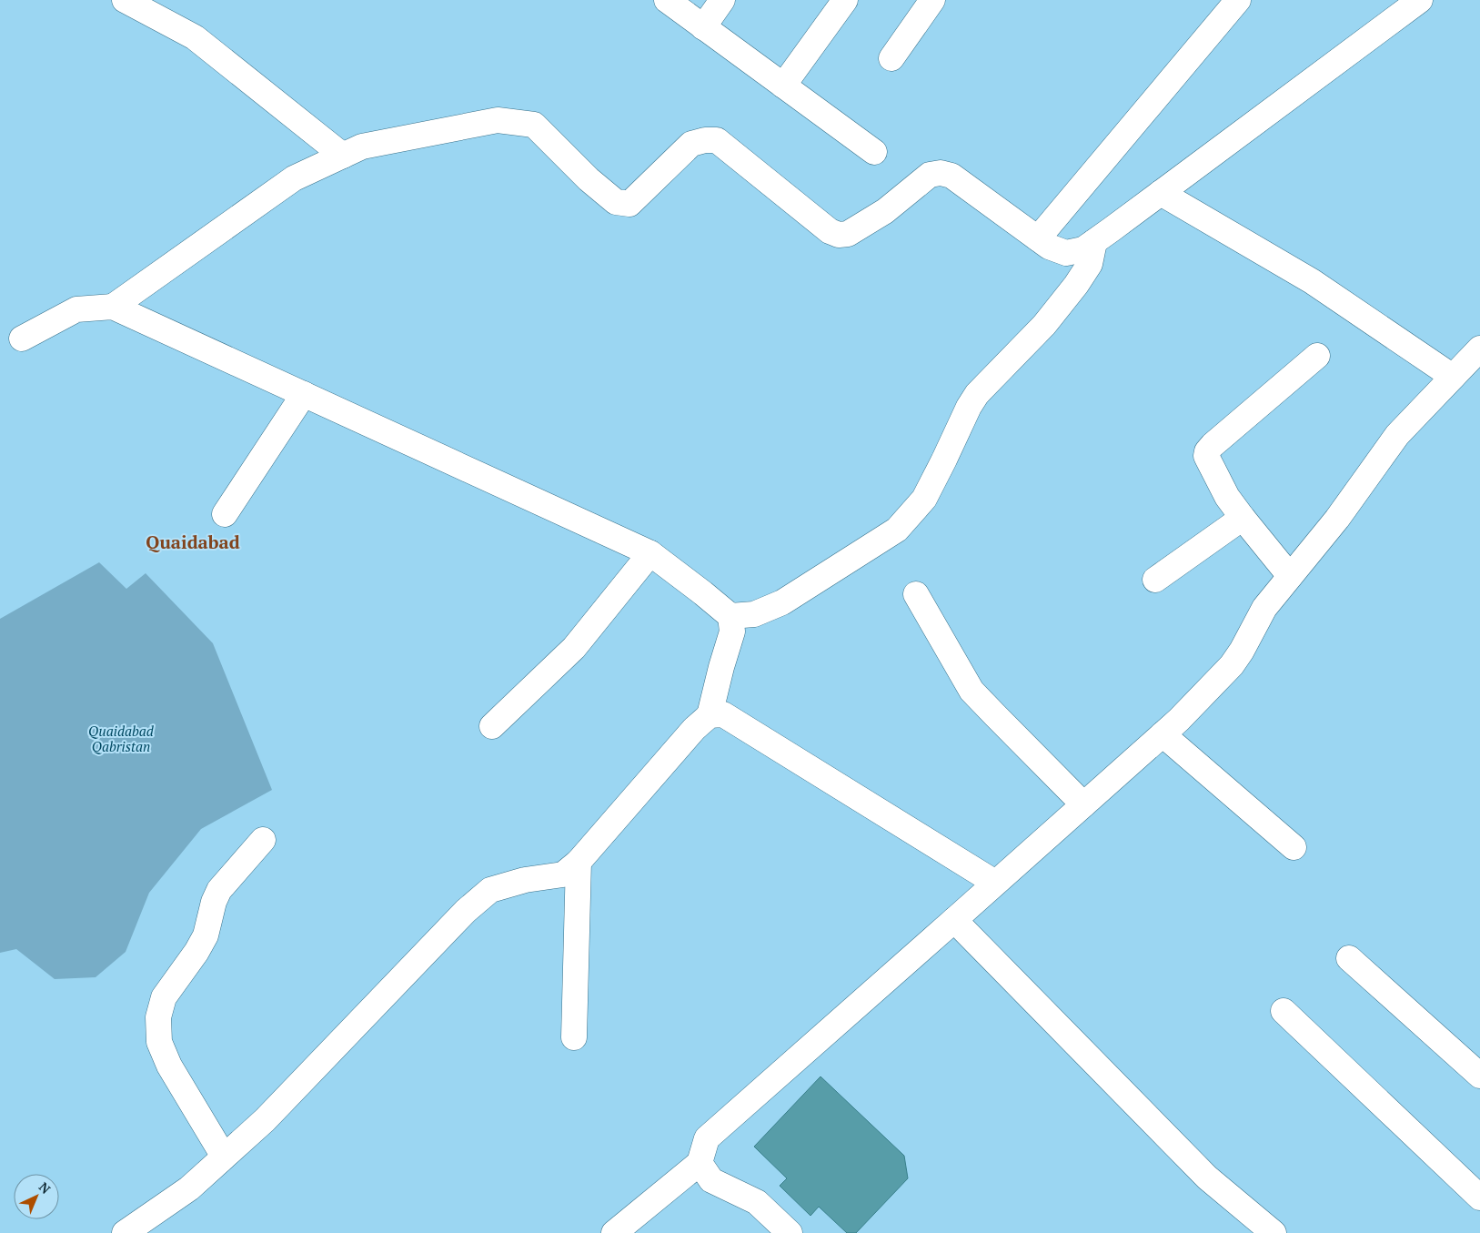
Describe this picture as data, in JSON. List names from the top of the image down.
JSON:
{
  "districts": ["Quaidabad"],
  "parks": ["Quaidabad Qabristan"],
  "north": "top right"
}
